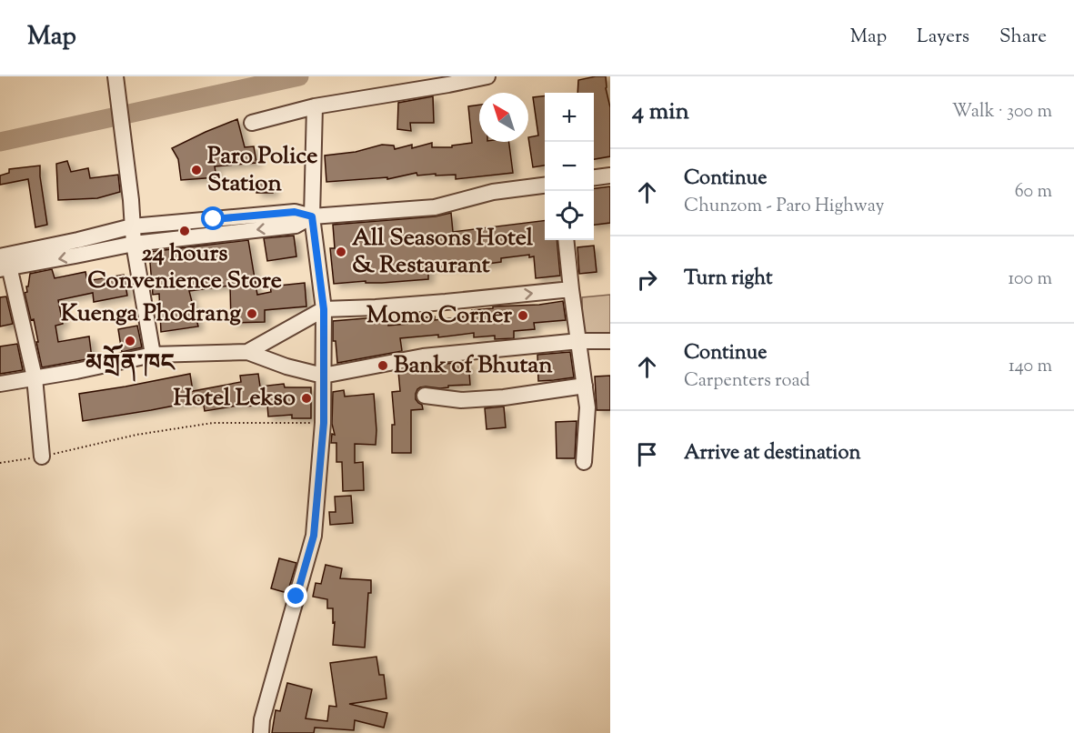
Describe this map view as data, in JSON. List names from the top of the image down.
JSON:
{
  "places": [
    "Paro Police Station",
    "24 hours Convenience Store",
    "All Seasons Hotel & Restaurant",
    "Kuenga Phodrang",
    "Momo Corner",
    "མགྲོན་ཁང",
    "Bank of Bhutan",
    "Hotel Lekso"
  ],
  "north": "top left",
  "page": {
    "header": "Map",
    "nav": ["Map", "Layers", "Share"],
    "heading": ["4 min", "Walk · 300 m"],
    "map_buttons": ["+", "−"],
    "list": [
      ["Continue", "Chunzom - Paro Highway", "60 m"],
      ["Turn right", "100 m"],
      ["Continue", "Carpenters road", "140 m"],
      "Arrive at destination"
    ]
  }
}
